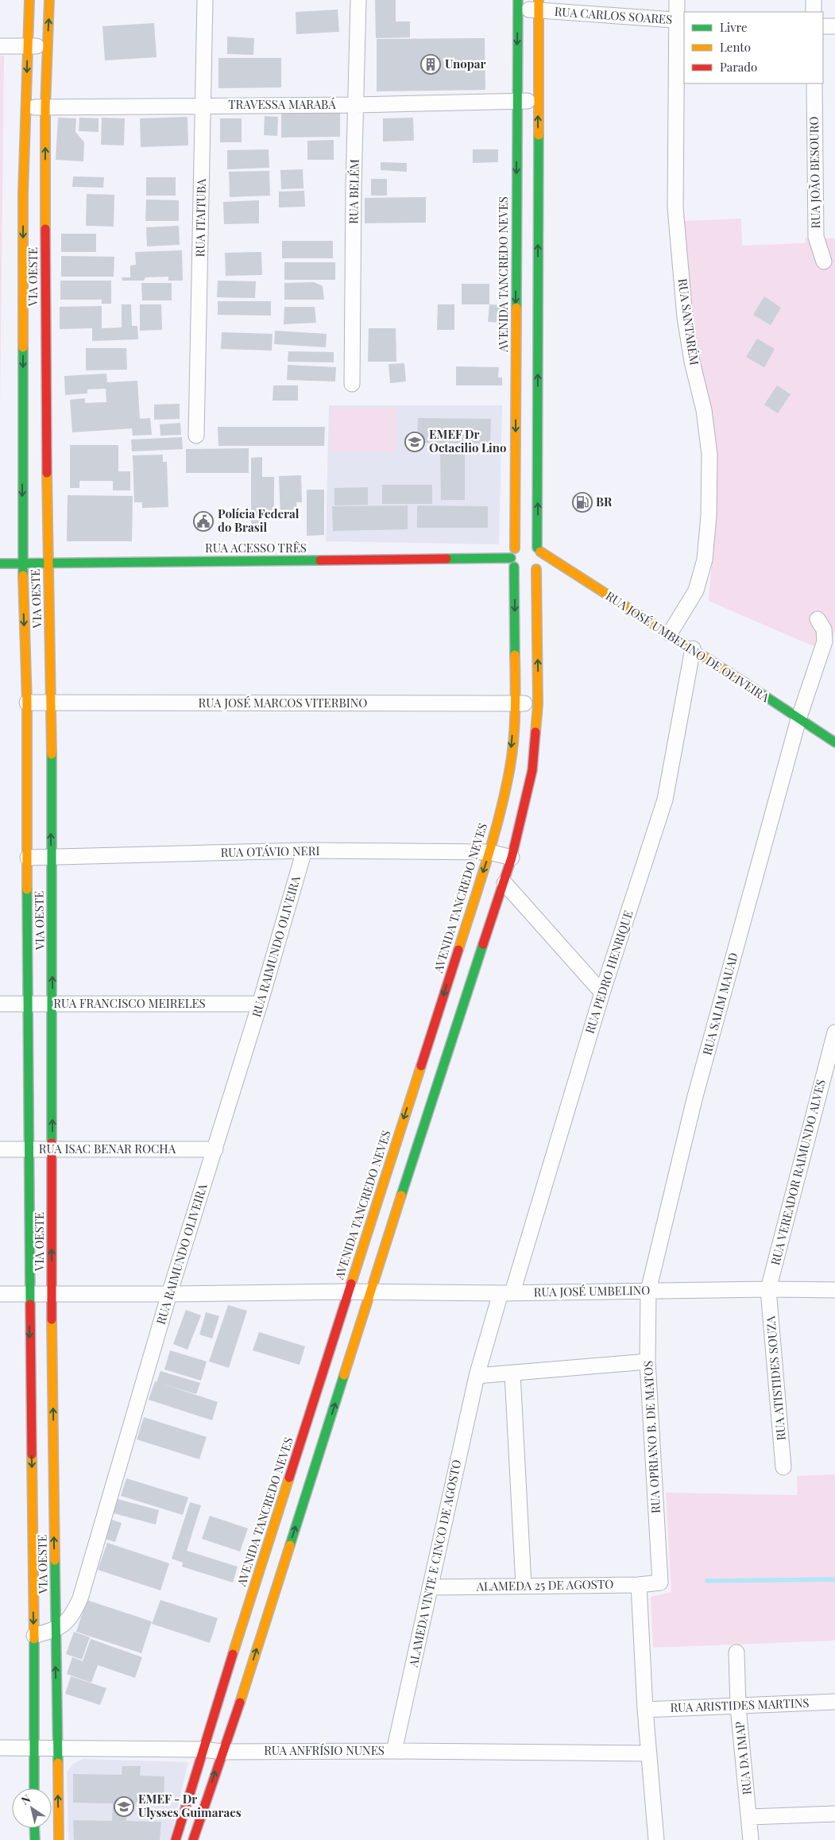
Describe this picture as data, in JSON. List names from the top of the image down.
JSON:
{
  "streets": {
    "street": [
      "RUA CARLOS SOARES",
      "TRAVESSA MARABÁ",
      "RUA JOÃO BESOURO",
      "RUA BELÉM",
      "RUA ITAITUBA",
      "AVENIDA TANCREDO NEVES",
      "VIA OESTE",
      "RUA SANTARÉM",
      "RUA ACESSO TRÊS",
      "RUA JOSÉ UMBELINO DE OLIVEIRA",
      "RUA JOSÉ MARCOS VITERBINO",
      "RUA OTÁVIO NERI",
      "RUA RAIMUNDO OLIVEIRA",
      "RUA PEDRO HENRIQUE",
      "RUA FRANCISCO MEIRELES",
      "RUA SALIM MAUAD",
      "RUA ISAC BENAR ROCHA",
      "RUA VEREADOR RAIMUNDO ALVES",
      "RUA JOSÉ UMBELINO",
      "RUA ATISTIDES SOUZA",
      "RUA OPRIANO B. DE MATOS",
      "ALAMEDA VINTE E CINCO DE AGOSTO",
      "ALAMEDA 25 DE AGOSTO",
      "RUA ARISTIDES MARTINS",
      "RUA ANFRÍSIO NUNES",
      "RUA DA IMAP"
    ]
  },
  "crossings": [
    ["RUA CARLOS SOARES", "AVENIDA TANCREDO NEVES"],
    ["RUA CARLOS SOARES", "RUA SANTARÉM"],
    ["TRAVESSA MARABÁ", "RUA BELÉM"],
    ["TRAVESSA MARABÁ", "RUA ITAITUBA"],
    ["TRAVESSA MARABÁ", "AVENIDA TANCREDO NEVES"],
    ["TRAVESSA MARABÁ", "VIA OESTE"],
    ["AVENIDA TANCREDO NEVES", "RUA ACESSO TRÊS"],
    ["AVENIDA TANCREDO NEVES", "RUA JOSÉ UMBELINO DE OLIVEIRA"],
    ["AVENIDA TANCREDO NEVES", "RUA JOSÉ MARCOS VITERBINO"],
    ["AVENIDA TANCREDO NEVES", "RUA OTÁVIO NERI"],
    ["AVENIDA TANCREDO NEVES", "RUA JOSÉ UMBELINO"],
    ["AVENIDA TANCREDO NEVES", "RUA ANFRÍSIO NUNES"],
    ["VIA OESTE", "RUA ACESSO TRÊS"],
    ["VIA OESTE", "RUA JOSÉ MARCOS VITERBINO"],
    ["VIA OESTE", "RUA OTÁVIO NERI"],
    ["VIA OESTE", "RUA RAIMUNDO OLIVEIRA"],
    ["VIA OESTE", "RUA FRANCISCO MEIRELES"],
    ["VIA OESTE", "RUA ISAC BENAR ROCHA"],
    ["VIA OESTE", "RUA JOSÉ UMBELINO"],
    ["VIA OESTE", "RUA ANFRÍSIO NUNES"],
    ["RUA SANTARÉM", "RUA JOSÉ UMBELINO DE OLIVEIRA"],
    ["RUA ACESSO TRÊS", "RUA JOSÉ UMBELINO DE OLIVEIRA"],
    ["RUA JOSÉ UMBELINO DE OLIVEIRA", "RUA PEDRO HENRIQUE"],
    ["RUA JOSÉ UMBELINO DE OLIVEIRA", "RUA SALIM MAUAD"],
    ["RUA OTÁVIO NERI", "RUA RAIMUNDO OLIVEIRA"],
    ["RUA RAIMUNDO OLIVEIRA", "RUA FRANCISCO MEIRELES"],
    ["RUA RAIMUNDO OLIVEIRA", "RUA ISAC BENAR ROCHA"],
    ["RUA RAIMUNDO OLIVEIRA", "RUA JOSÉ UMBELINO"],
    ["RUA PEDRO HENRIQUE", "RUA JOSÉ UMBELINO"],
    ["RUA PEDRO HENRIQUE", "ALAMEDA VINTE E CINCO DE AGOSTO"],
    ["RUA SALIM MAUAD", "RUA JOSÉ UMBELINO"],
    ["RUA SALIM MAUAD", "RUA OPRIANO B. DE MATOS"],
    ["RUA VEREADOR RAIMUNDO ALVES", "RUA JOSÉ UMBELINO"],
    ["RUA VEREADOR RAIMUNDO ALVES", "RUA ATISTIDES SOUZA"],
    ["RUA JOSÉ UMBELINO", "RUA ATISTIDES SOUZA"],
    ["RUA JOSÉ UMBELINO", "RUA OPRIANO B. DE MATOS"],
    ["RUA JOSÉ UMBELINO", "ALAMEDA VINTE E CINCO DE AGOSTO"],
    ["RUA OPRIANO B. DE MATOS", "ALAMEDA 25 DE AGOSTO"],
    ["ALAMEDA VINTE E CINCO DE AGOSTO", "ALAMEDA 25 DE AGOSTO"],
    ["ALAMEDA VINTE E CINCO DE AGOSTO", "RUA ANFRÍSIO NUNES"],
    ["RUA ARISTIDES MARTINS", "RUA DA IMAP"]
  ],
  "places": {
    "building": ["Unopar"],
    "school or university": ["EMEF Dr Octacilio Lino", "EMEF - Dr Ulysses Guimaraes"],
    "fuel station": ["BR"],
    "public building": ["Polícia Federal do Brasil"]
  },
  "legend": ["Livre", "Lento", "Parado"],
  "north": "top left"
}
